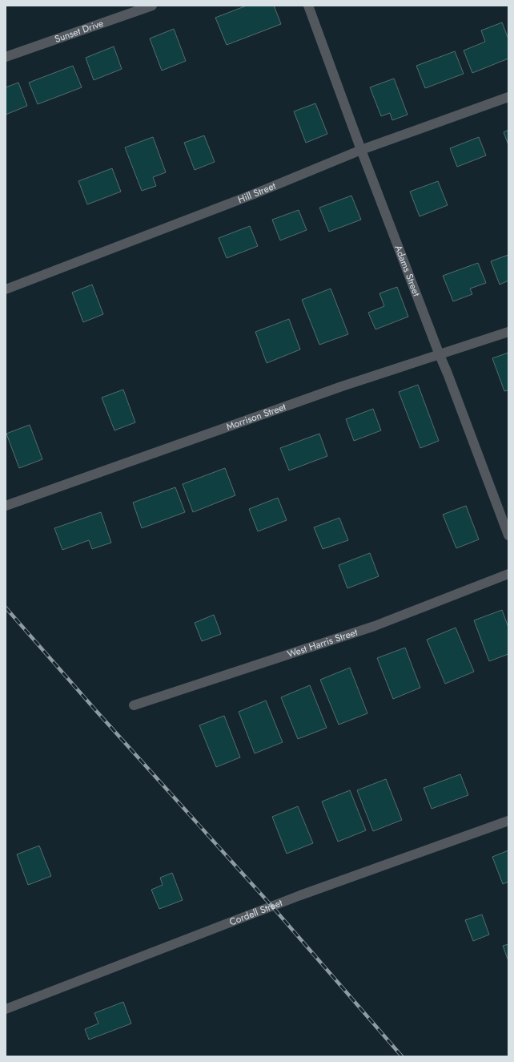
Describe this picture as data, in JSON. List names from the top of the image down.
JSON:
{
  "streets": {
    "street": [
      "Sunset Drive",
      "Hill Street",
      "Adams Street",
      "Morrison Street",
      "West Harris Street",
      "Cordell Street"
    ]
  },
  "crossings": [
    ["Hill Street", "Adams Street"],
    ["Adams Street", "Morrison Street"]
  ]
}
